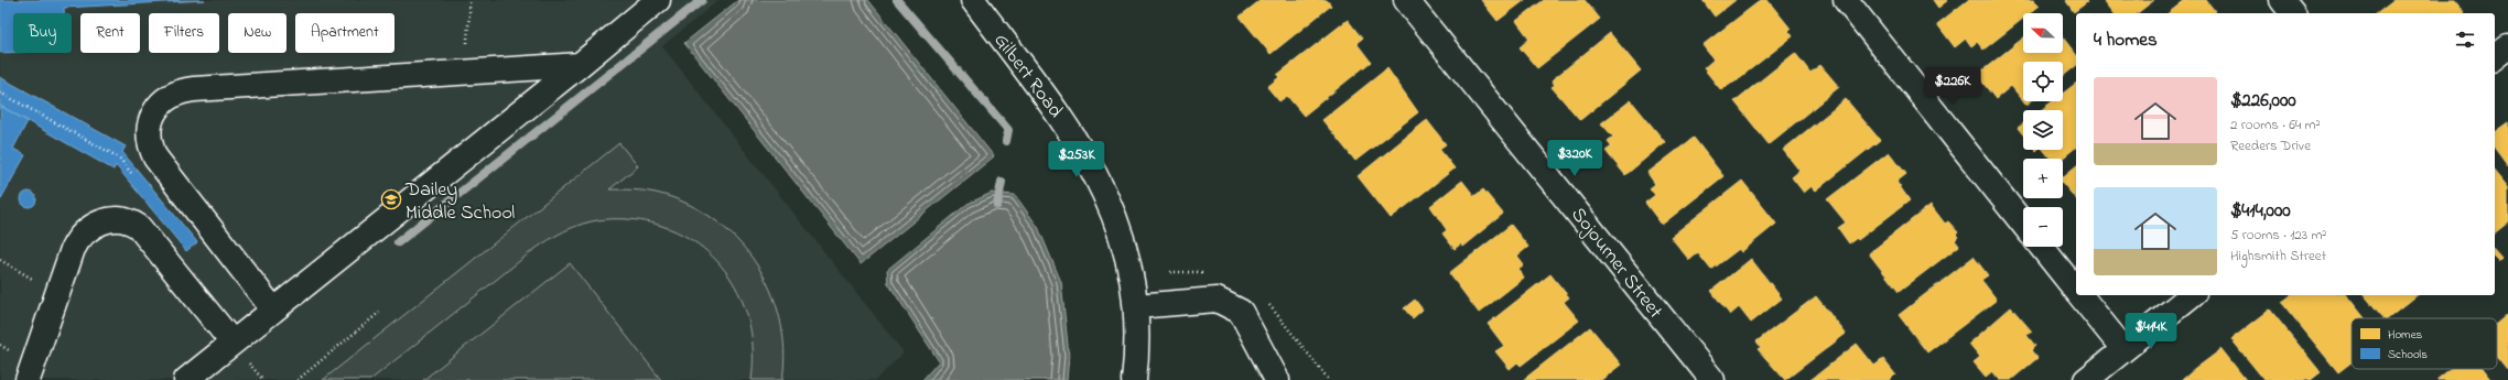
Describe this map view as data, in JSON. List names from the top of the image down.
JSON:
{
  "streets": {
    "street": ["Gilbert Road", "Sojourner Street"]
  },
  "places": {
    "school or university": ["Dailey Middle School"]
  },
  "legend": ["Homes", "Schools"],
  "north": "left",
  "page": {
    "map_buttons": ["+", "−"],
    "chip": [
      "Buy",
      "Rent",
      "Filters",
      "New",
      "Apartment"
    ],
    "heading": "4 homes",
    "list": [
      {
        "name": "$226,000",
        "note": "2 rooms · 64 m² · Reeders Drive"
      },
      {
        "name": "$414,000",
        "note": "5 rooms · 123 m² · Highsmith Street"
      }
    ],
    "price": [
      "$226K",
      "$320K",
      "$253K",
      "$414K"
    ]
  }
}
